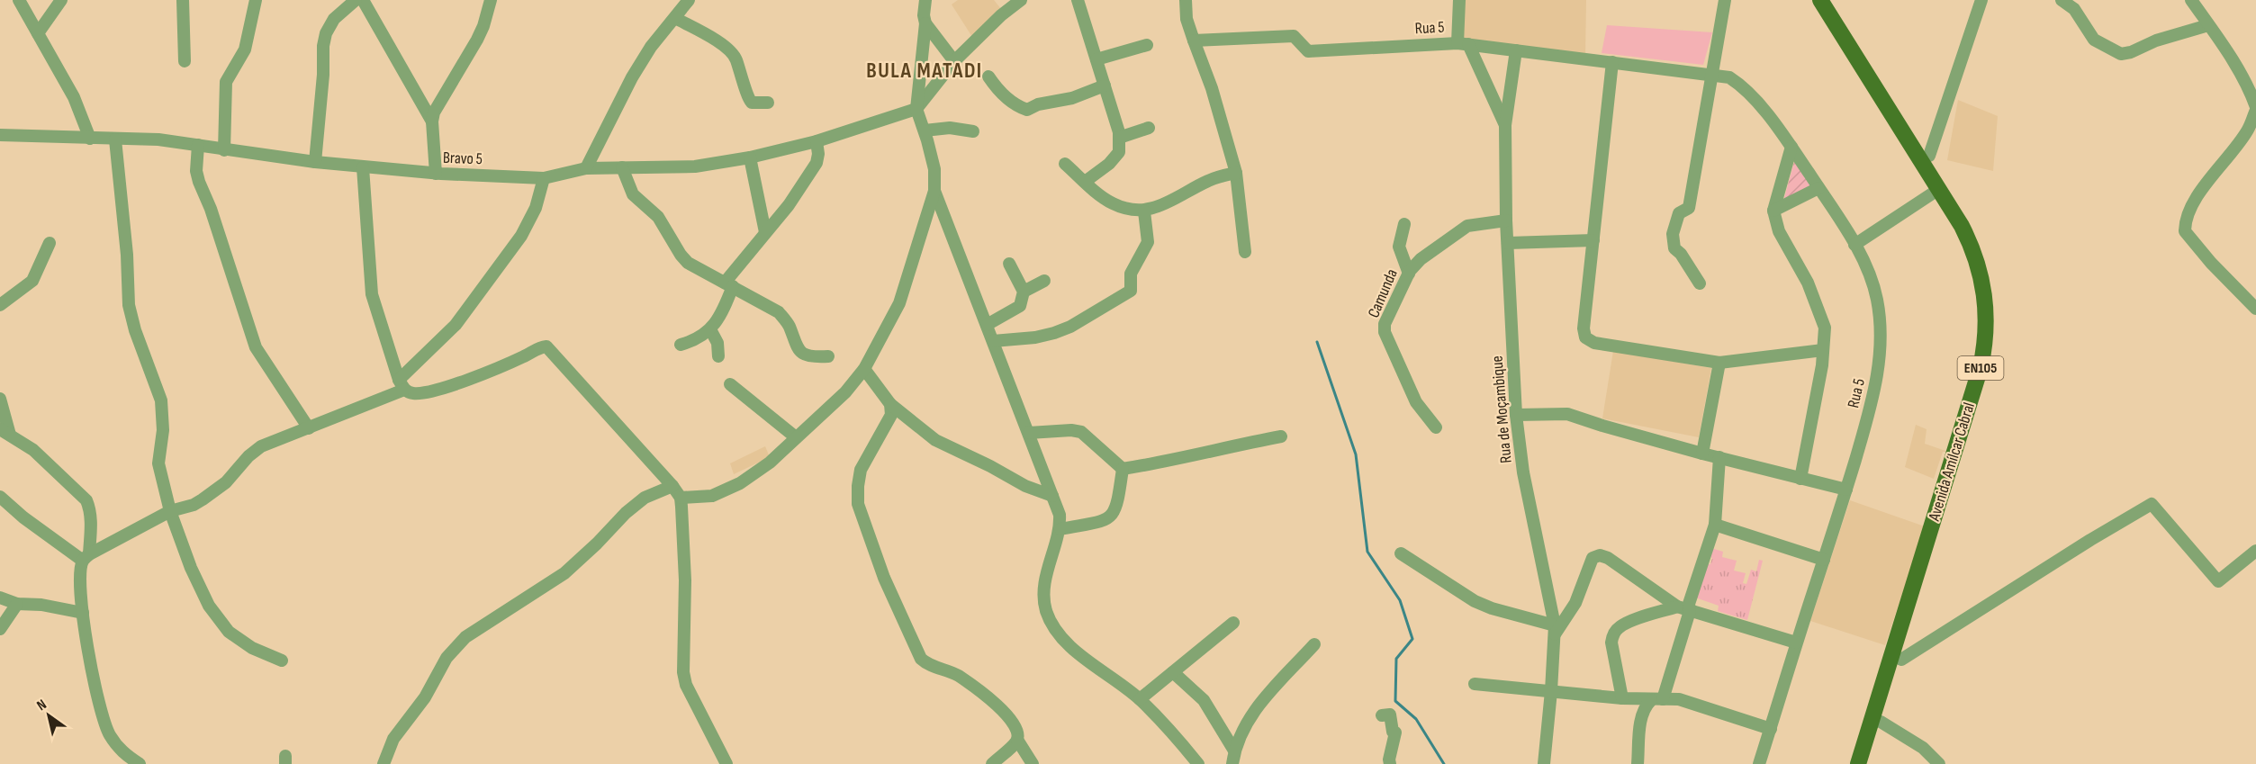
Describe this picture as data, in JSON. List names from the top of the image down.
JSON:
{
  "streets": {
    "main road": ["EN105", "Avenida Amílcar Cabral"],
    "street": [
      "Rua 5",
      "Bravo 5",
      "Camunda",
      "Rua de Moçambique"
    ]
  },
  "crossings": [
    ["Rua 5", "Rua de Moçambique"],
    ["Camunda", "Rua de Moçambique"]
  ],
  "districts": ["BULA MATADI"],
  "north": "top left"
}
